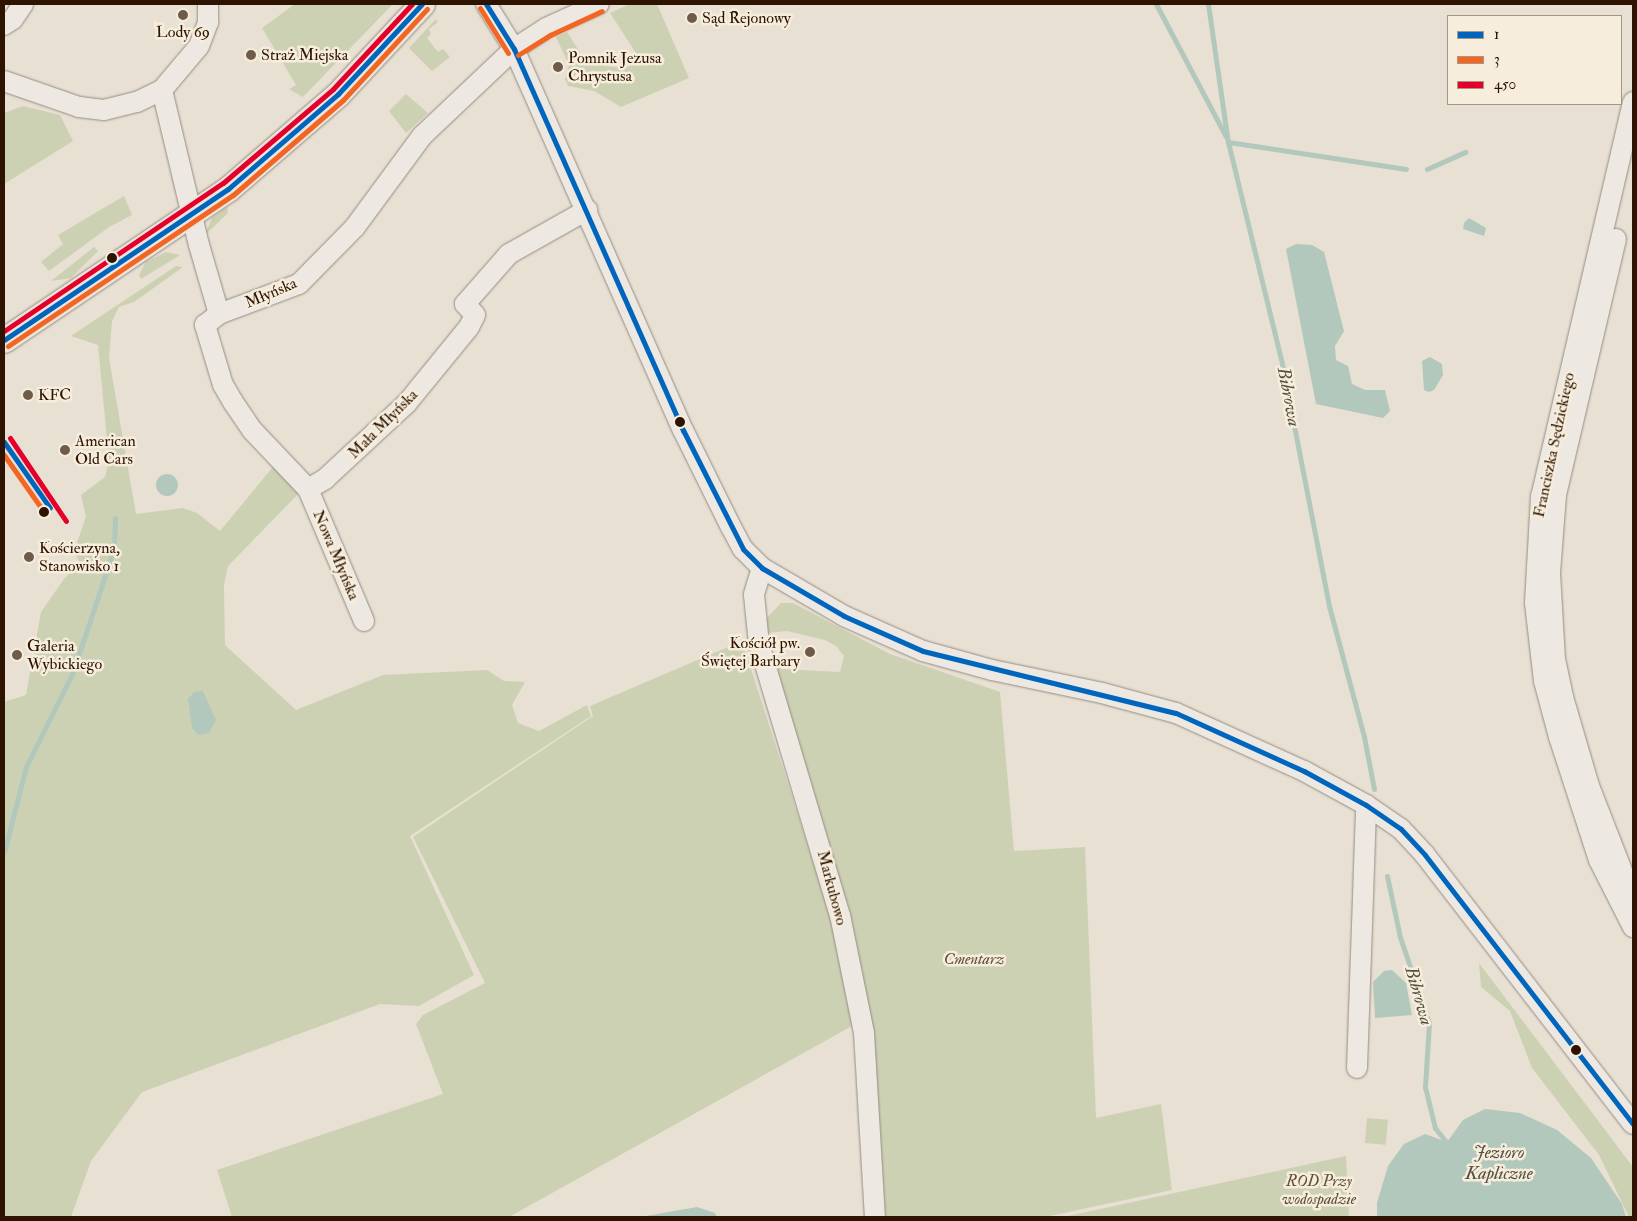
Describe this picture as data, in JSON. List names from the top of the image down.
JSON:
{
  "streets": {
    "street": [
      "Młyńska",
      "Mała Młyńska",
      "Franciszka Sędzickiego",
      "Nowa Młyńska",
      "Markubowo"
    ]
  },
  "crossings": [
    ["Mała Młyńska", "Nowa Młyńska"]
  ],
  "water": ["Bibrowa", "Jezioro Kapliczne"],
  "parks": ["Cmentarz", "ROD Przy wodospadzie"],
  "places": [
    "Lody 69",
    "Sąd Rejonowy",
    "Straż Miejska",
    "Pomnik Jezusa Chrystusa",
    "KFC",
    "American Old Cars",
    "Kościerzyna, Stanowisko 1",
    "Kościół pw. Świętej Barbary",
    "Galeria Wybickiego"
  ],
  "lines": ["transit line 1", "transit line 450", "transit line 3"],
  "legend": ["1", "3", "450"]
}
